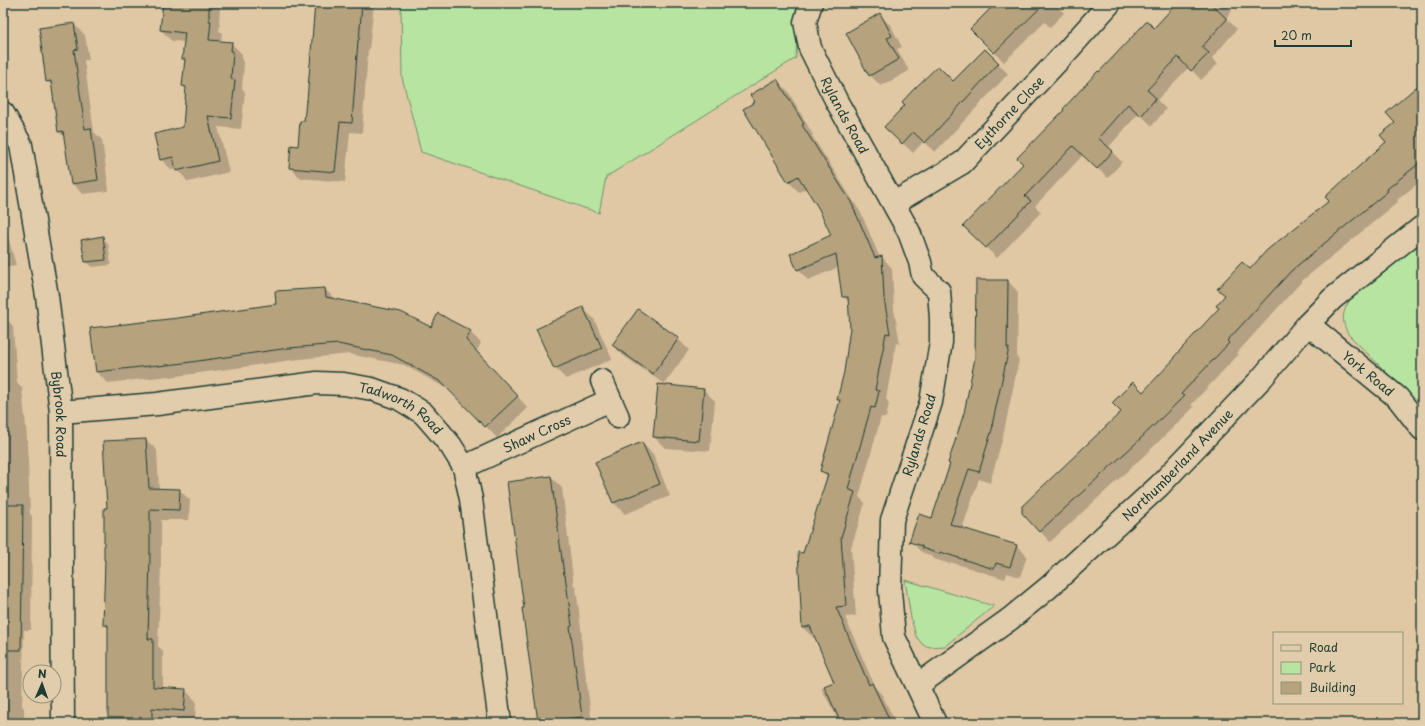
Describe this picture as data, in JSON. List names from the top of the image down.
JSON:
{
  "streets": {
    "street": [
      "Eythorne Close",
      "Rylands Road",
      "York Road",
      "Tadworth Road",
      "Bybrook Road",
      "Shaw Cross",
      "Northumberland Avenue"
    ]
  },
  "crossings": [
    ["Eythorne Close", "Rylands Road"],
    ["Rylands Road", "Northumberland Avenue"],
    ["York Road", "Northumberland Avenue"],
    ["Tadworth Road", "Bybrook Road"],
    ["Tadworth Road", "Shaw Cross"]
  ],
  "legend": ["Road", "Park", "Building"],
  "scale_bar": "20 m",
  "north": "top"
}
